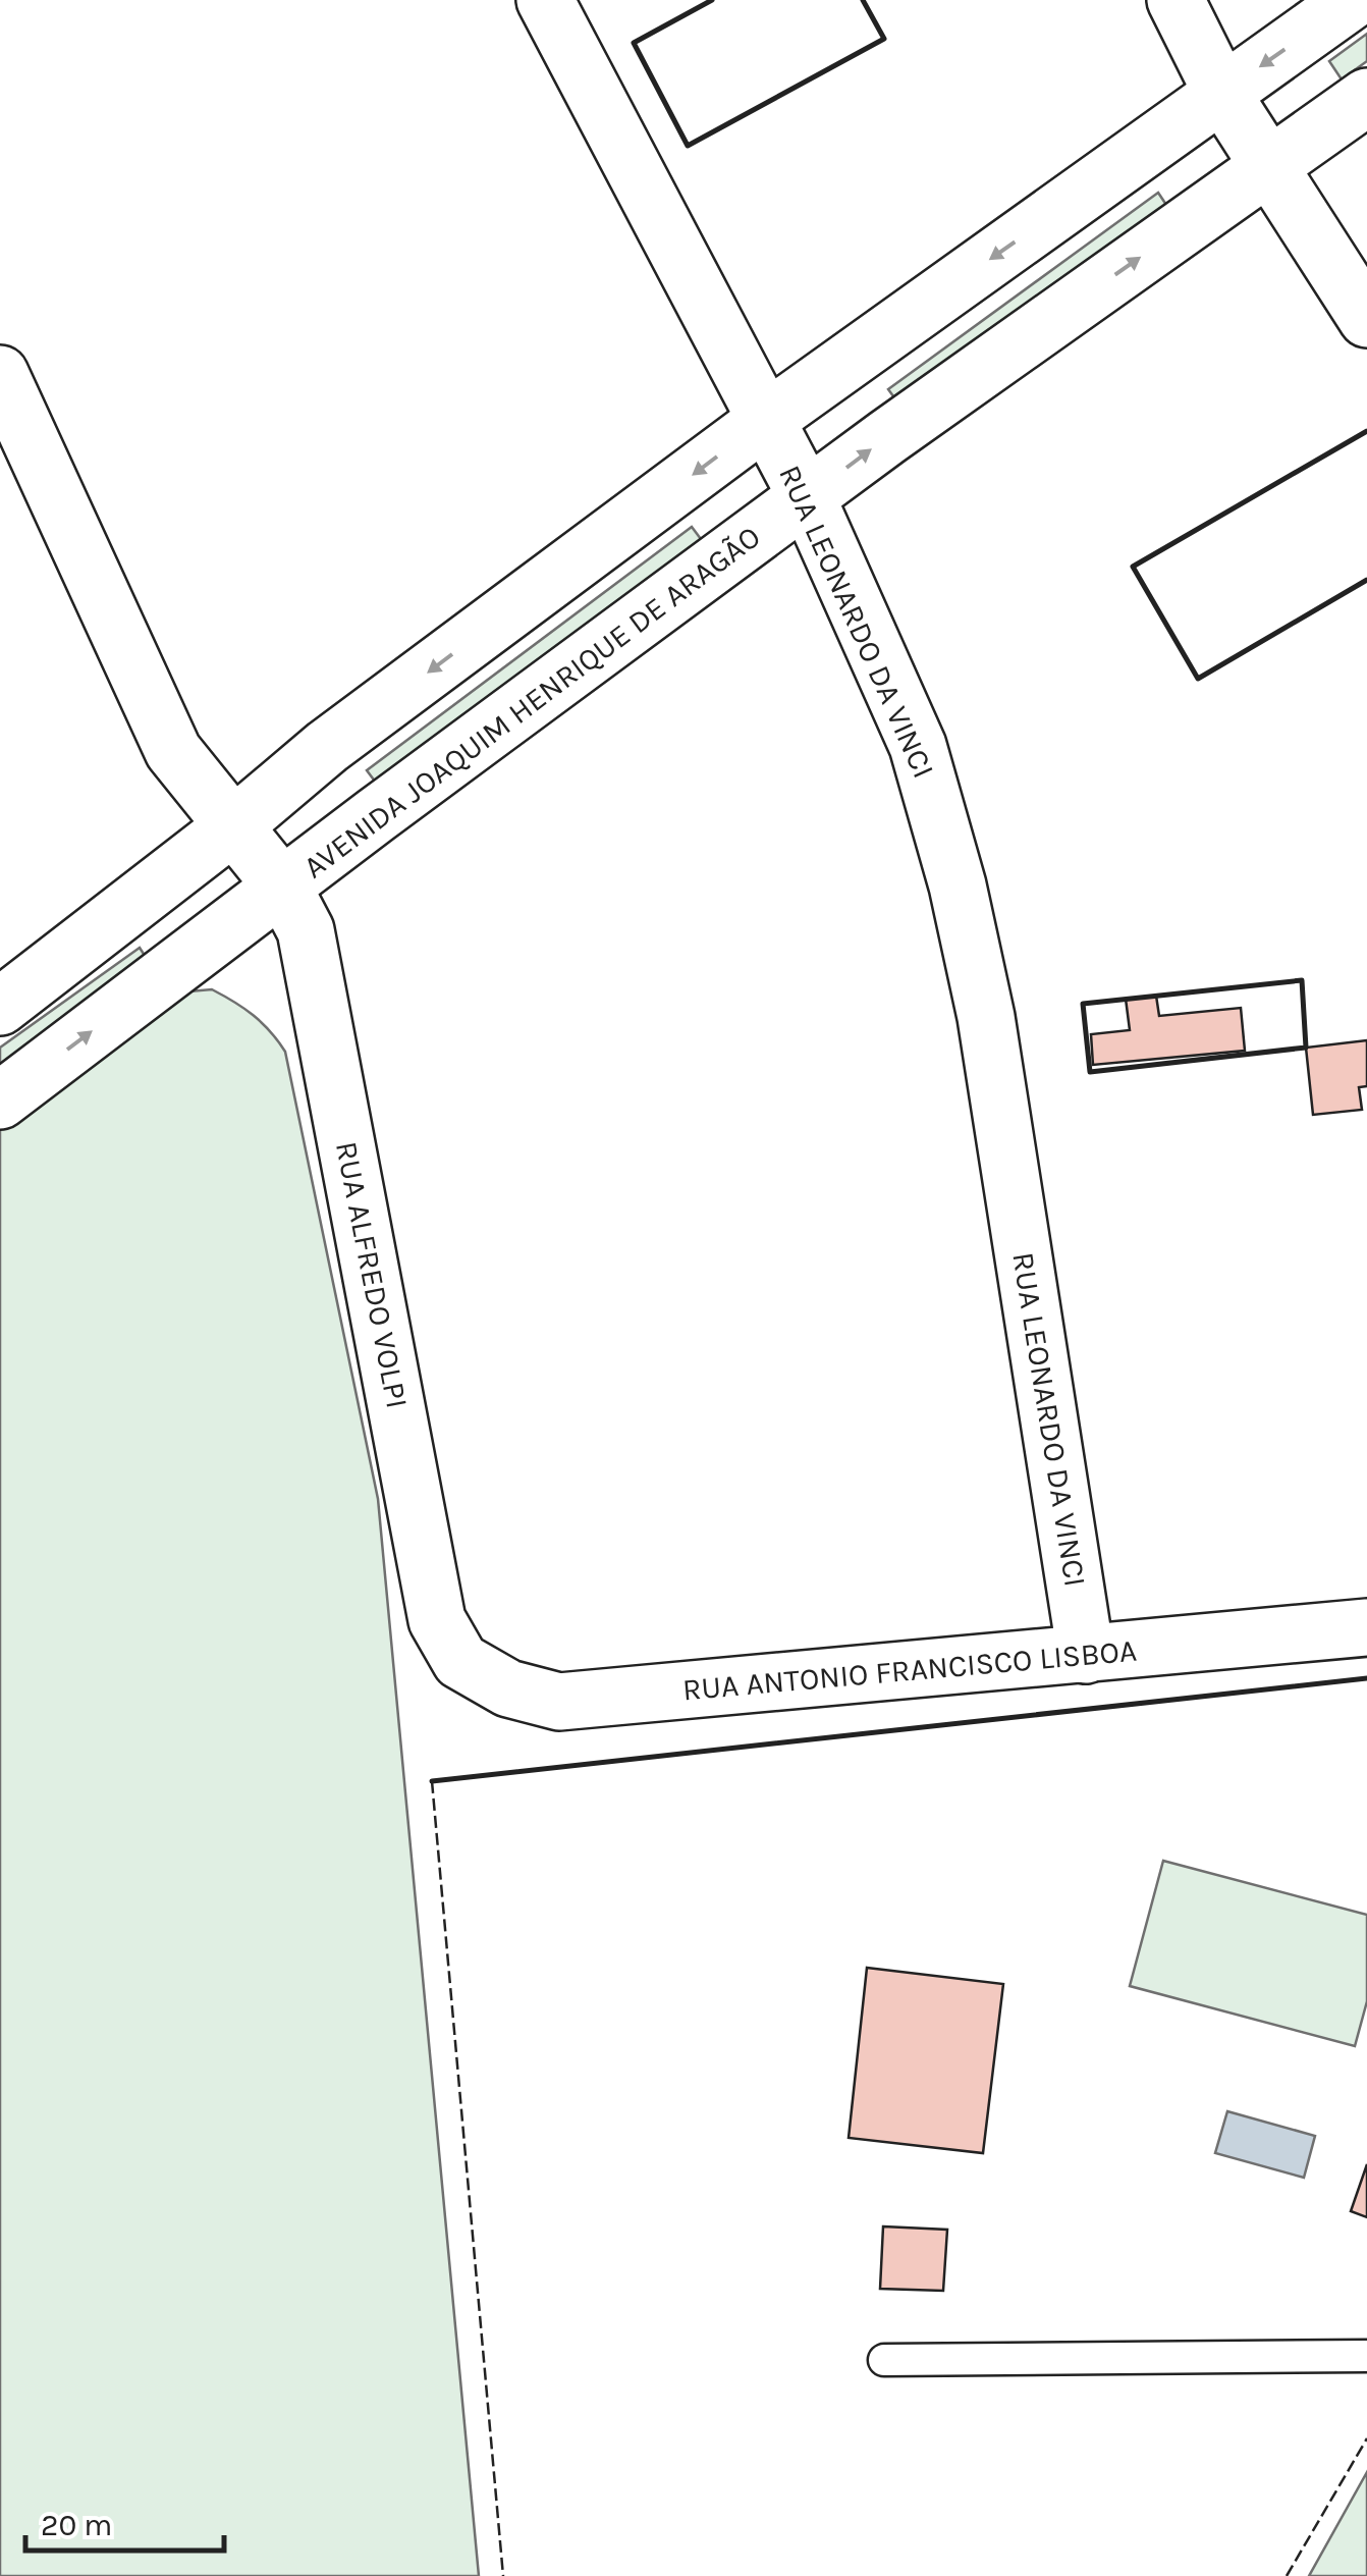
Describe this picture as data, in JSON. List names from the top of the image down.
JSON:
{
  "streets": {
    "street": [
      "RUA LEONARDO DA VINCI",
      "AVENIDA JOAQUIM HENRIQUE DE ARAGÃO",
      "RUA ALFREDO VOLPI",
      "RUA ANTONIO FRANCISCO LISBOA"
    ]
  },
  "crossings": [
    ["RUA LEONARDO DA VINCI", "AVENIDA JOAQUIM HENRIQUE DE ARAGÃO"],
    ["RUA LEONARDO DA VINCI", "RUA ANTONIO FRANCISCO LISBOA"],
    ["AVENIDA JOAQUIM HENRIQUE DE ARAGÃO", "RUA ALFREDO VOLPI"],
    ["RUA ALFREDO VOLPI", "RUA ANTONIO FRANCISCO LISBOA"]
  ],
  "scale_bar": "20 m"
}
